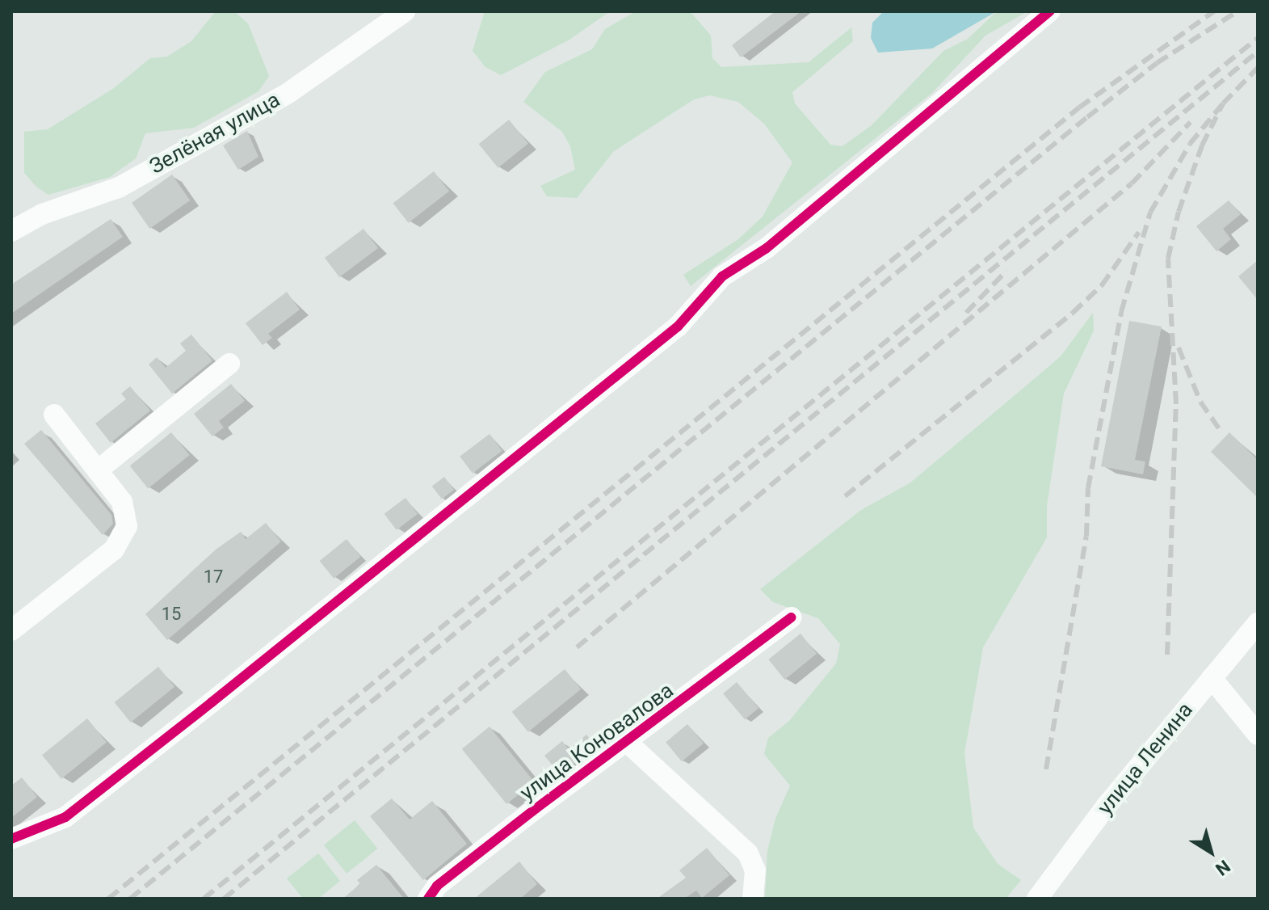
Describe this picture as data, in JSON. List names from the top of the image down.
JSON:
{
  "streets": {
    "street": ["Зелёная улица", "улица Коновалова", "улица Ленина"]
  },
  "house_numbers": ["17", "15"],
  "north": "bottom right"
}
